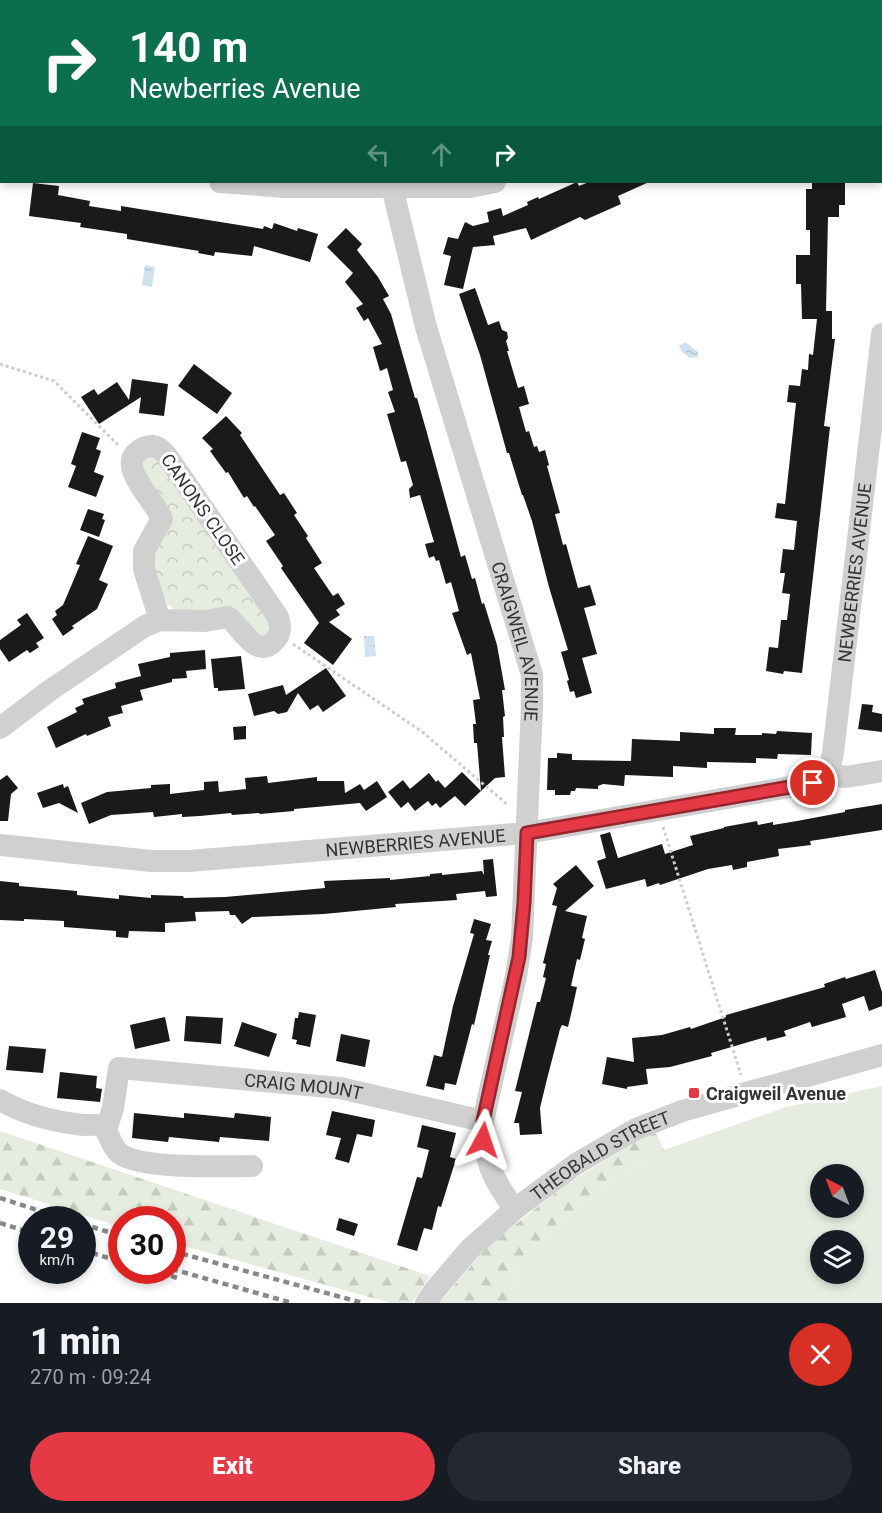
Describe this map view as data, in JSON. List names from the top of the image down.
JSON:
{
  "streets": {
    "street": [
      "CANONS CLOSE",
      "NEWBERRIES AVENUE",
      "CRAIGWEIL AVENUE",
      "CRAIG MOUNT",
      "THEOBALD STREET"
    ]
  },
  "crossings": [
    ["NEWBERRIES AVENUE", "CRAIGWEIL AVENUE"],
    ["CRAIGWEIL AVENUE", "CRAIG MOUNT"],
    ["CRAIGWEIL AVENUE", "THEOBALD STREET"]
  ],
  "places": {
    "transit": ["Craigweil Avenue"]
  },
  "north": "top left",
  "page": {
    "turn": ["140 m", "Newberries Avenue"],
    "speed": "29 km/h",
    "limit": "30",
    "heading": ["1 min", "270 m · 09:24"],
    "buttons": ["Exit", "Share"]
  }
}
